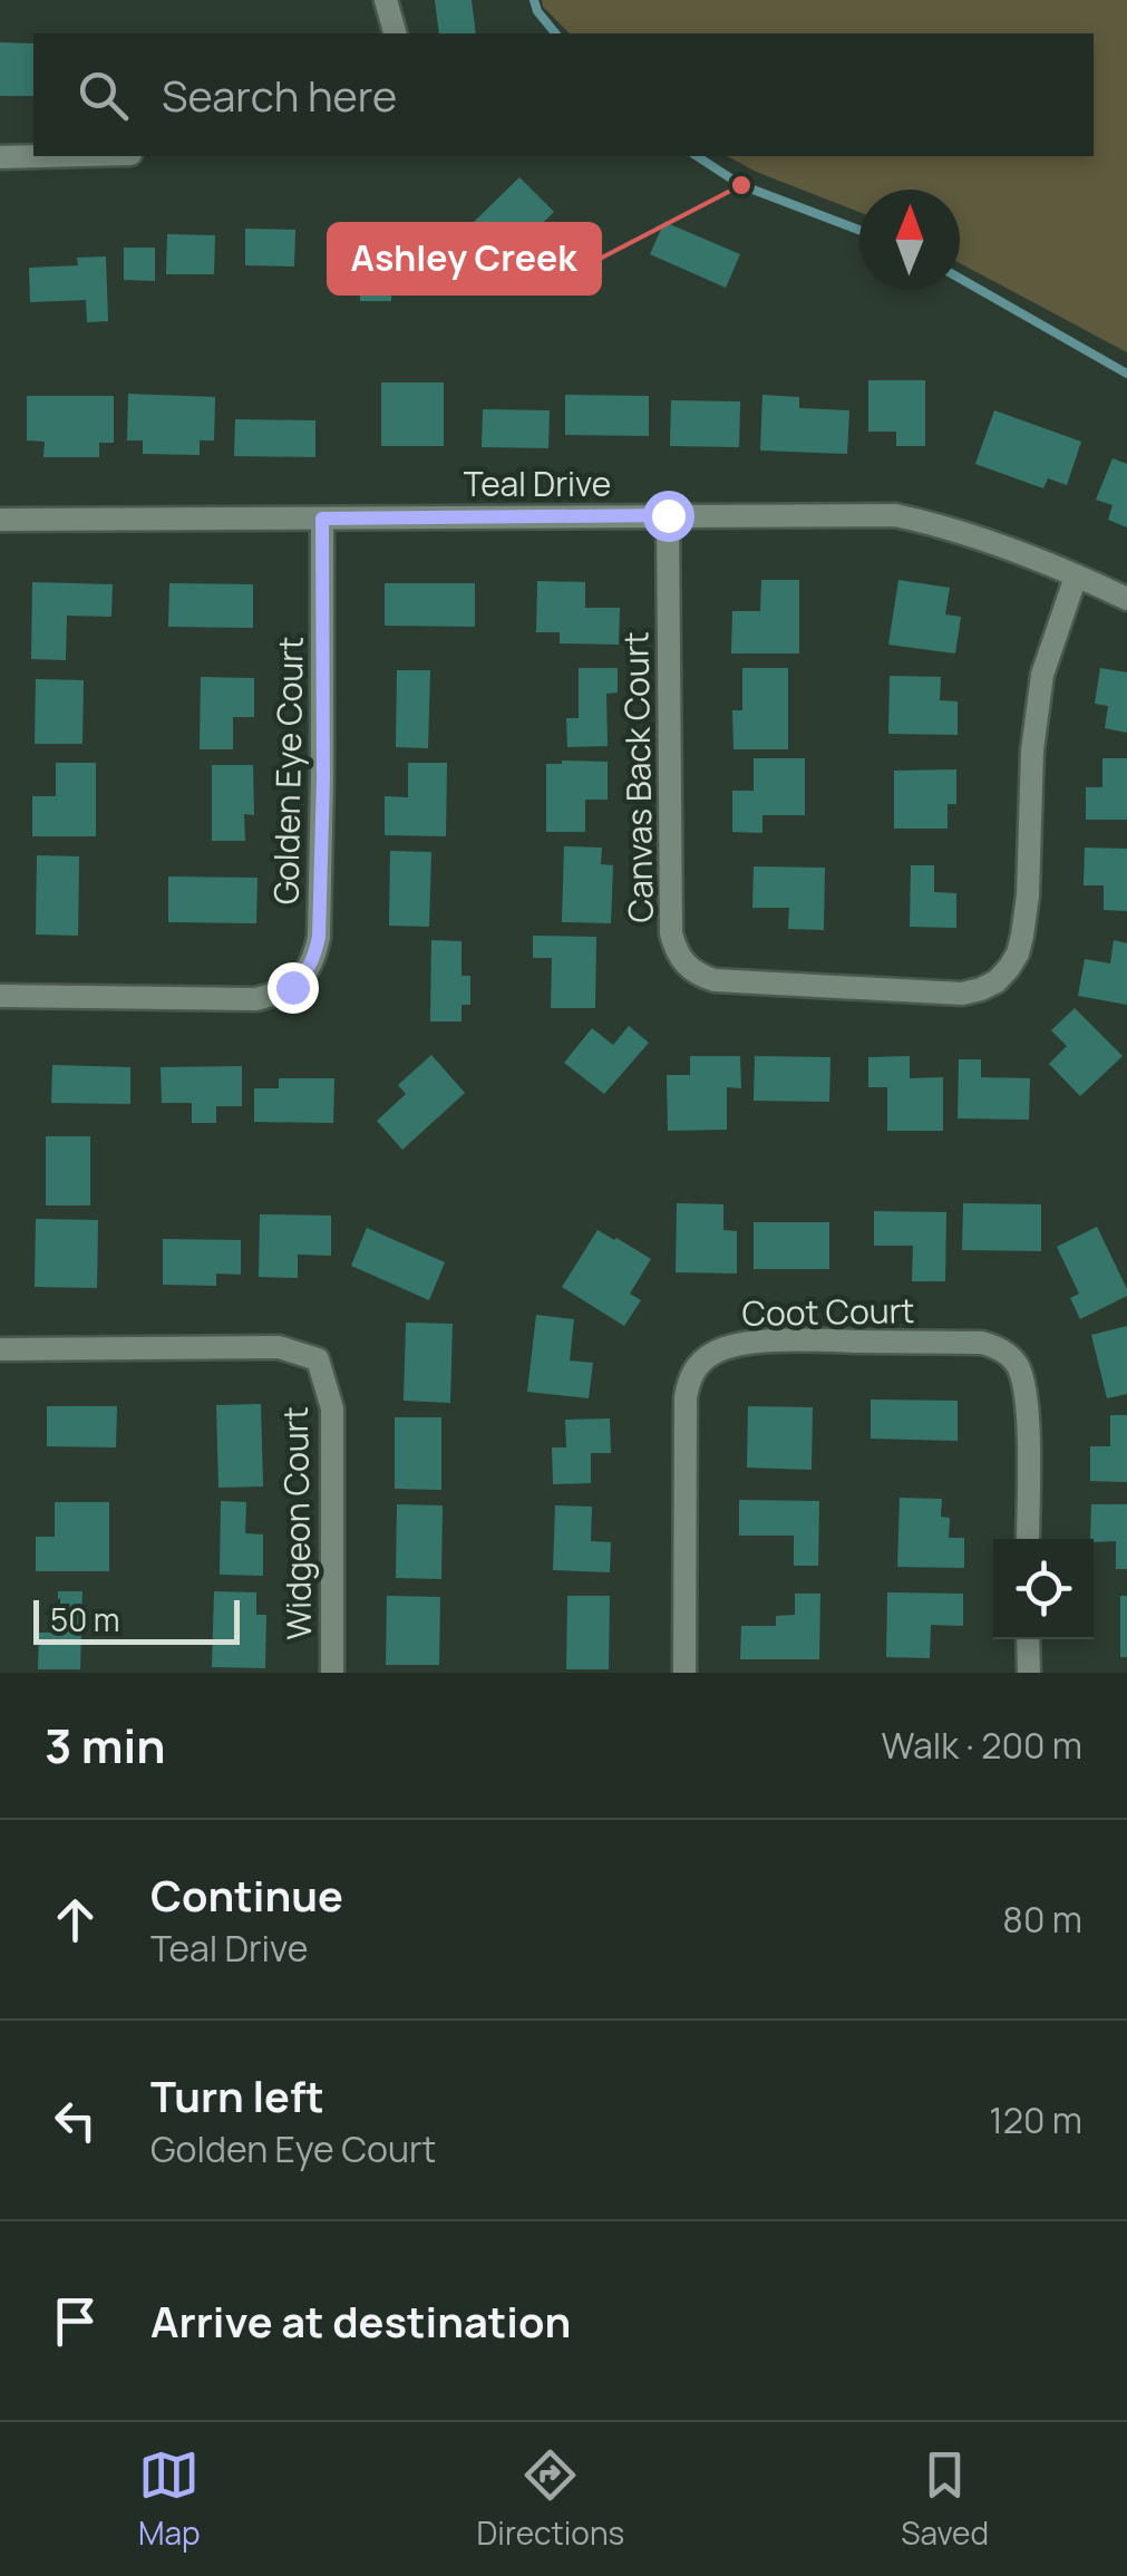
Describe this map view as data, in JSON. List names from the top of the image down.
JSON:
{
  "streets": {
    "street": [
      "Teal Drive",
      "Golden Eye Court",
      "Canvas Back Court",
      "Coot Court",
      "Widgeon Court"
    ]
  },
  "crossings": [
    ["Teal Drive", "Golden Eye Court"],
    ["Teal Drive", "Canvas Back Court"]
  ],
  "places": ["Ashley Creek"],
  "scale_bar": "50 m",
  "north": "top",
  "page": {
    "search": "Search here",
    "scale": "50 m",
    "heading": ["3 min", "Walk · 200 m"],
    "list": [
      ["Continue", "Teal Drive", "80 m"],
      ["Turn left", "Golden Eye Court", "120 m"],
      "Arrive at destination"
    ],
    "nav": ["Map", "Directions", "Saved"]
  }
}
